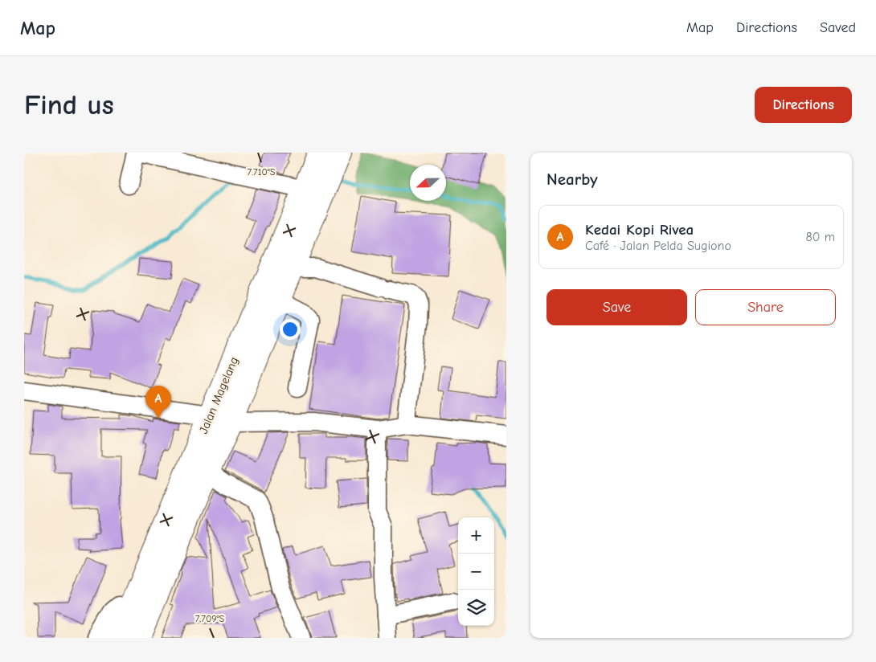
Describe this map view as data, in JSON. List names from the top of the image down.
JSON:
{
  "streets": {
    "highway": ["Jalan Magelang"]
  },
  "north": "left",
  "page": {
    "header": "Map",
    "nav": ["Map", "Directions", "Saved"],
    "buttons": [
      "Directions",
      ["Save", "Share"]
    ],
    "title": "Find us",
    "heading": "Nearby",
    "list": [
      {
        "mark": "A",
        "name": "Kedai Kopi Rivea",
        "note": "Café · Jalan Pelda Sugiono",
        "value": "80 m"
      }
    ],
    "pins": "A",
    "map_buttons": ["+", "−"]
  },
  "coordinates": ["7.710°S", "7.709°S"]
}
